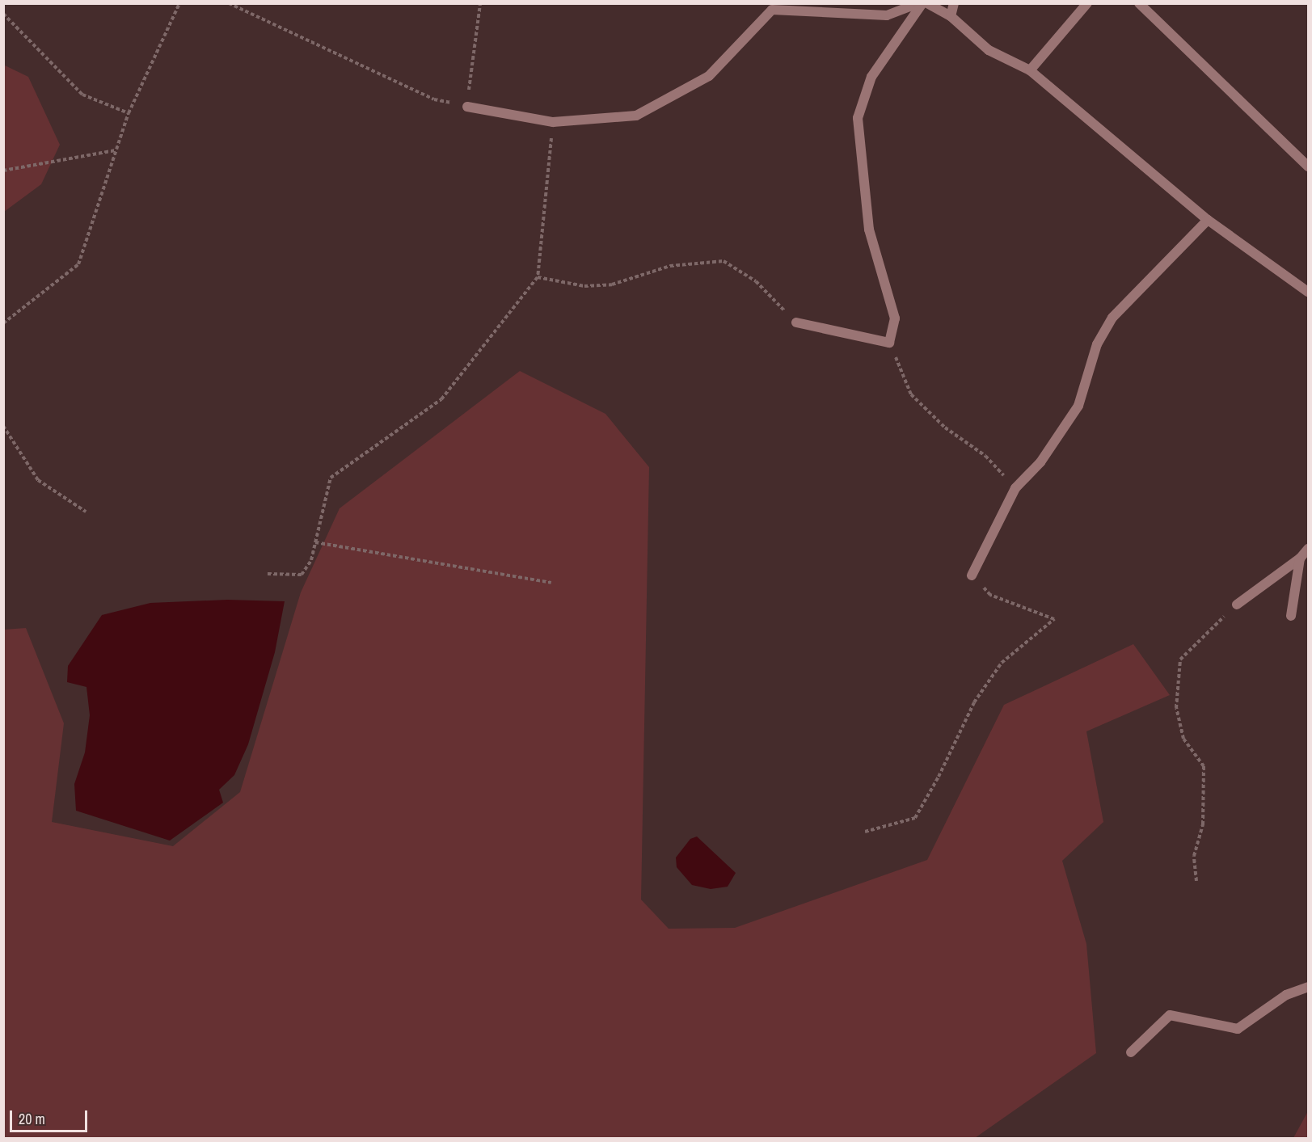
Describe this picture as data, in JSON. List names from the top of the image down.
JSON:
{
  "scale_bar": "20 m"
}
